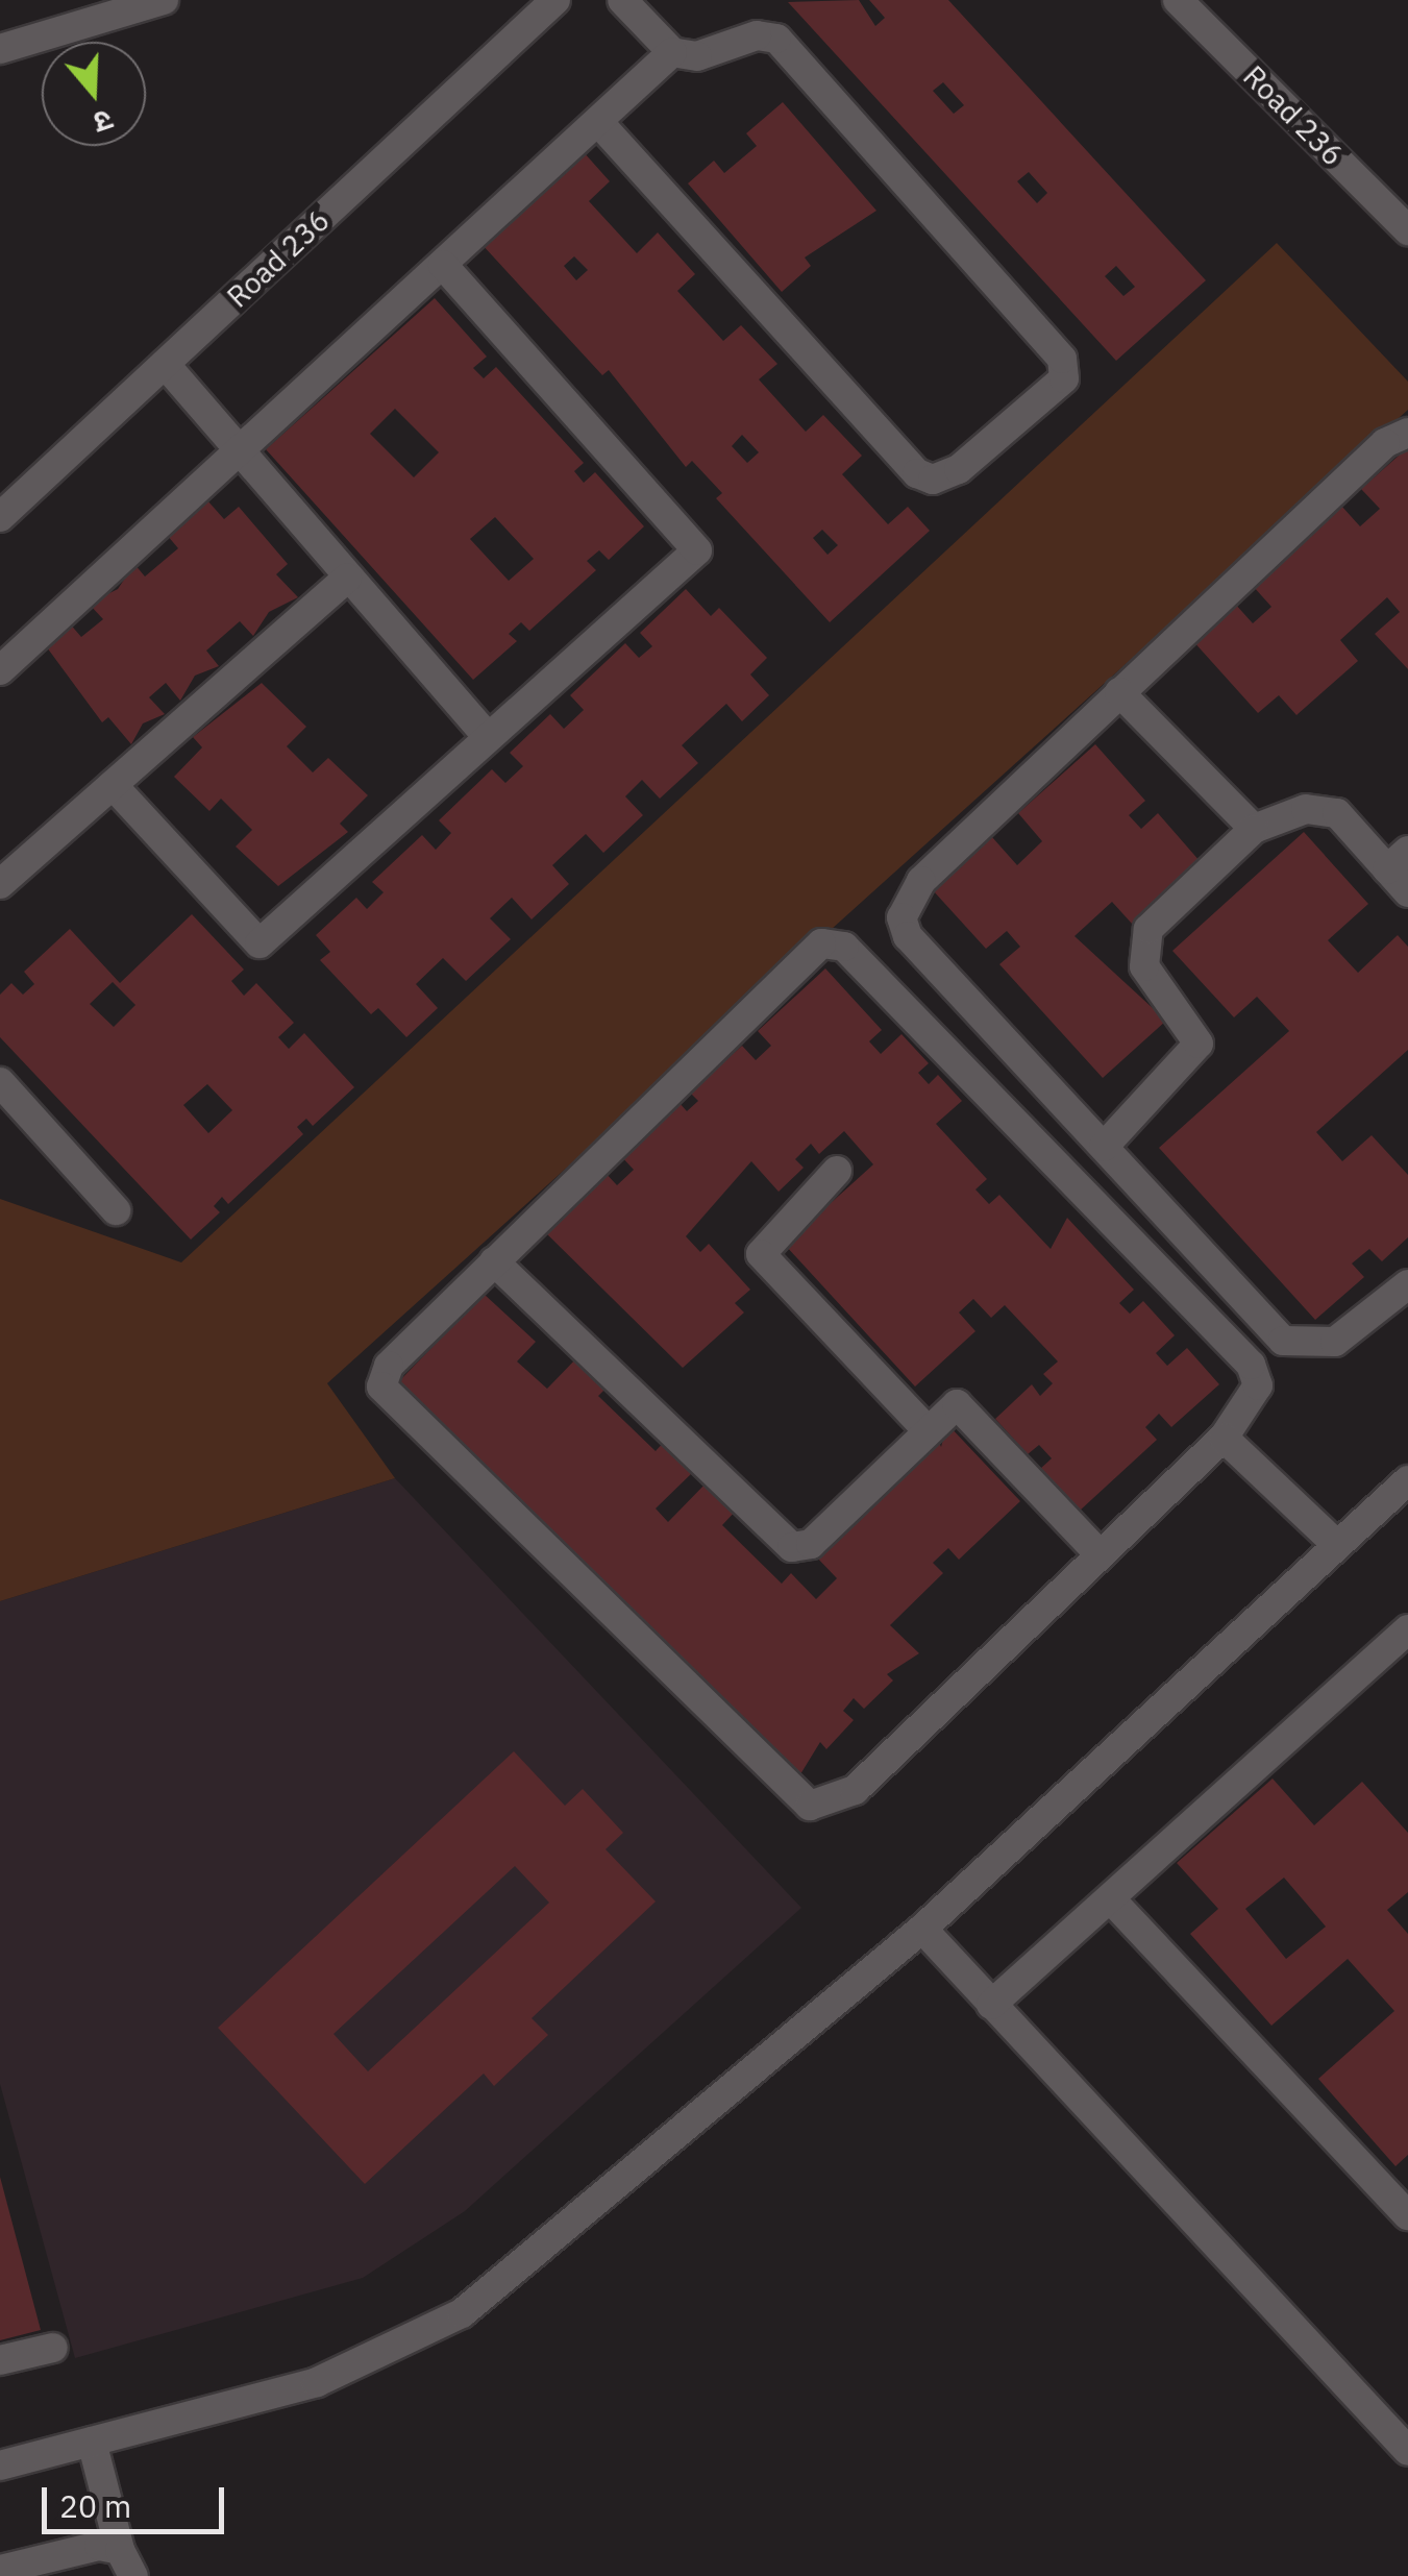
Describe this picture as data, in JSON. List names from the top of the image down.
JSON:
{
  "streets": {
    "street": ["Road 236"]
  },
  "scale_bar": "20 m",
  "north": "bottom"
}
